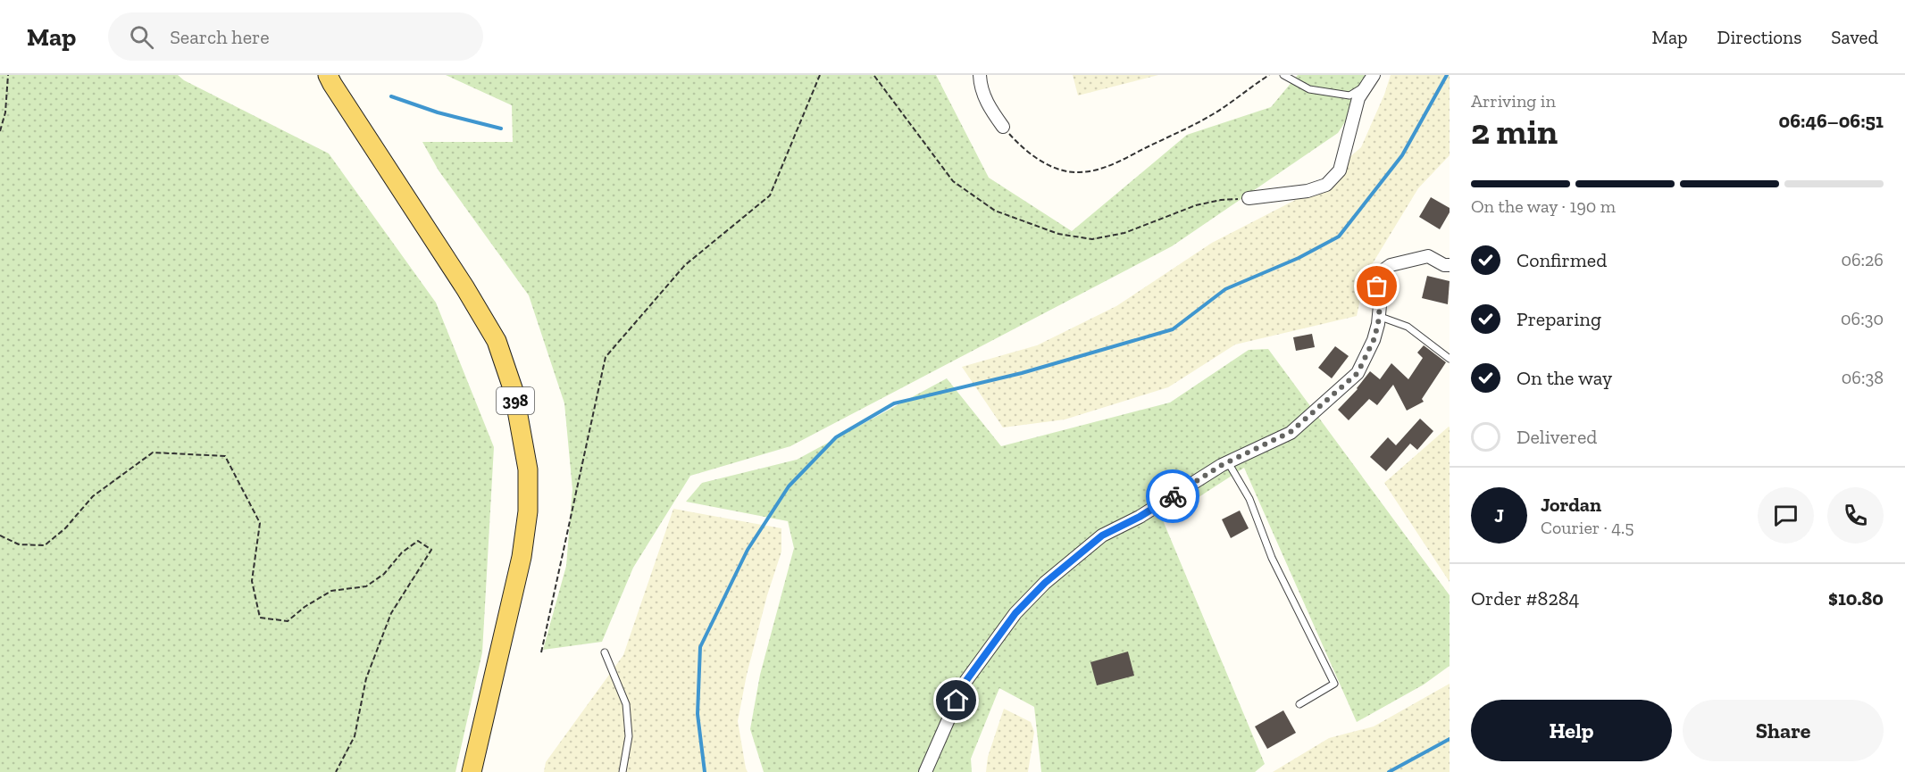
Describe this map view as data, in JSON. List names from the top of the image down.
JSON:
{
  "streets": {
    "main road": ["398"]
  },
  "page": {
    "header": "Map",
    "search": "Search here",
    "nav": ["Map", "Directions", "Saved"],
    "heading": ["2 min", "Arriving in", "06:46–06:51"],
    "panel": [
      "Jordan",
      "Courier · 4.5",
      "Order #8284",
      "$10.80"
    ],
    "bar": "On the way · 190 m",
    "list": [
      ["Confirmed", "06:26"],
      ["Preparing", "06:30"],
      ["On the way", "06:38"],
      "Delivered"
    ],
    "round": "J",
    "buttons": ["Help", "Share"]
  }
}
